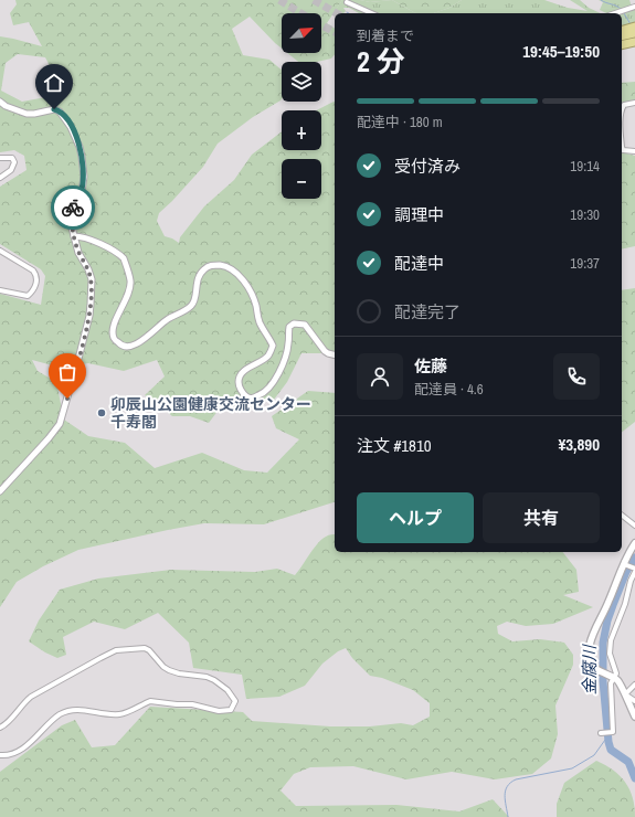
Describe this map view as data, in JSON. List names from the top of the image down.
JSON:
{
  "water": ["金腐川"],
  "places": ["卯辰山公園健康交流センター 千寿閣"],
  "north": "top right",
  "page": {
    "map_buttons": ["+", "−"],
    "heading": ["2 分", "到着まで", "19:45–19:50"],
    "panel": [
      "佐藤",
      "配達員 · 4.6",
      "注文 #1810",
      "¥3,890"
    ],
    "bar": "配達中 · 180 m",
    "list": [
      ["受付済み", "19:14"],
      ["調理中", "19:30"],
      ["配達中", "19:37"],
      "配達完了"
    ],
    "buttons": ["ヘルプ", "共有"]
  }
}
